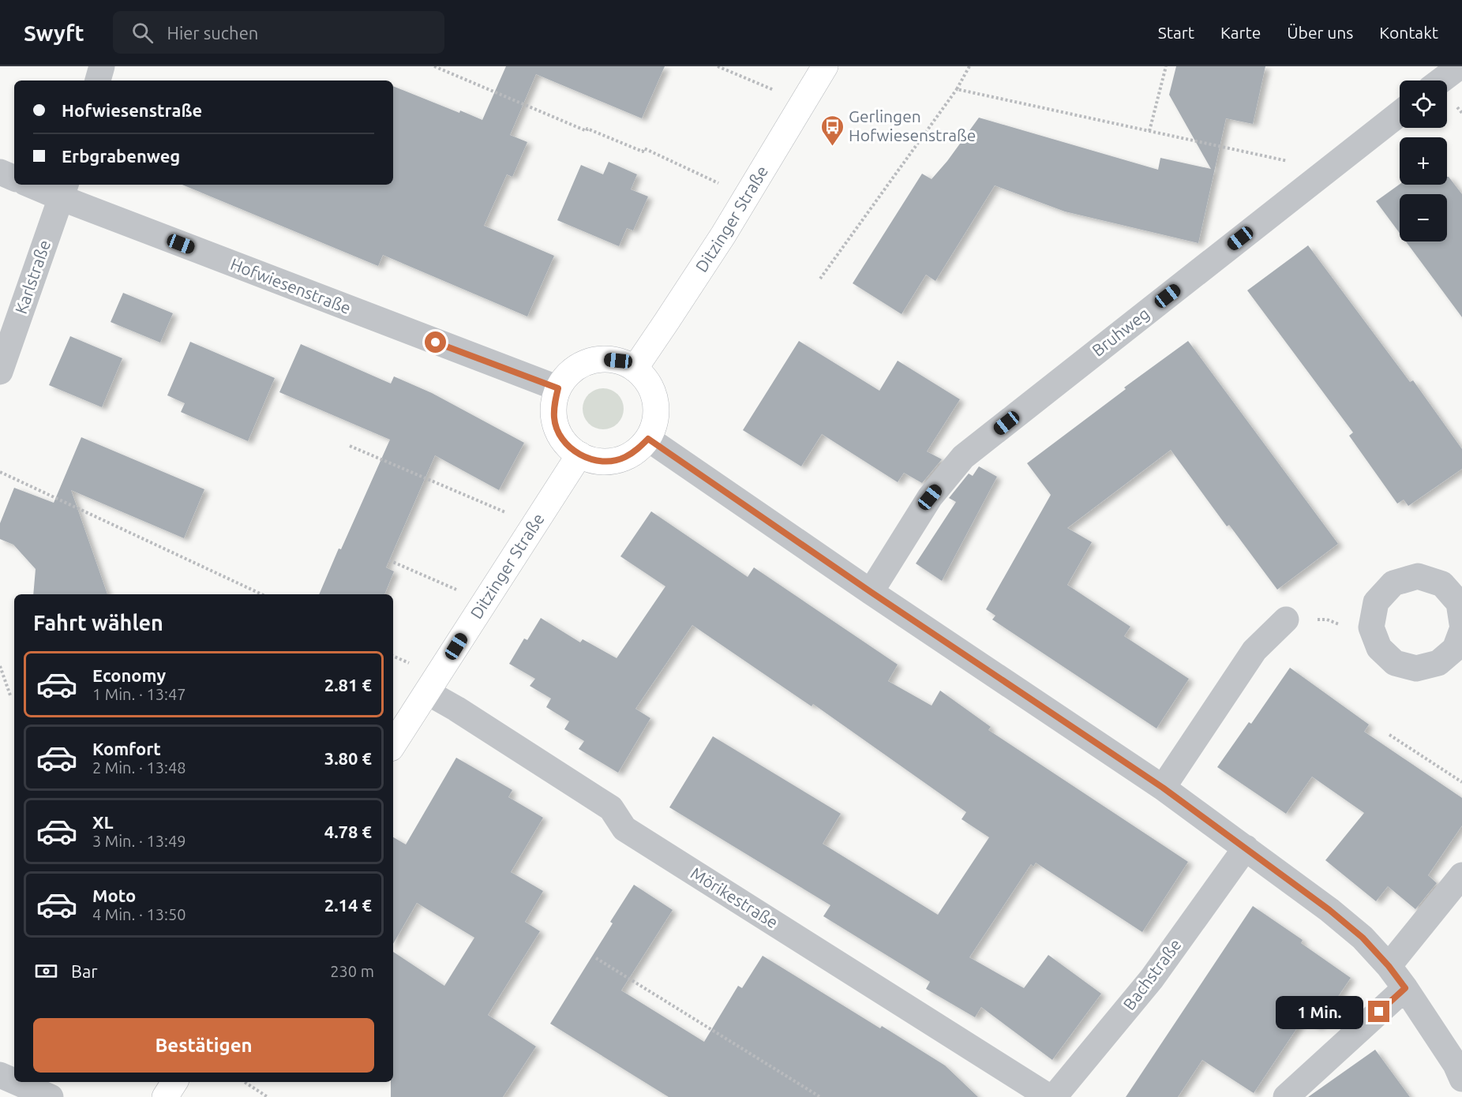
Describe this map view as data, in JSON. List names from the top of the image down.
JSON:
{
  "streets": {
    "main road": ["Ditzinger Straße"],
    "street": [
      "Karlstraße",
      "Hofwiesenstraße",
      "Bruhweg",
      "Mörikestraße",
      "Bachstraße"
    ]
  },
  "crossings": [
    ["Ditzinger Straße", "Hofwiesenstraße"],
    ["Ditzinger Straße", "Mörikestraße"],
    ["Karlstraße", "Hofwiesenstraße"]
  ],
  "places": {
    "bus stop": ["Gerlingen Hofwiesenstraße"]
  },
  "page": {
    "header": "Swyft",
    "search": "Hier suchen",
    "nav": [
      "Start",
      "Karte",
      "Über uns",
      "Kontakt"
    ],
    "map_buttons": ["+", "−"],
    "banner": ["Hofwiesenstraße", "Erbgrabenweg"],
    "heading": "Fahrt wählen",
    "list": [
      {
        "name": "Economy",
        "note": "1 Min. · 13:47",
        "value": "2.81 €"
      },
      {
        "name": "Komfort",
        "note": "2 Min. · 13:48",
        "value": "3.80 €"
      },
      {
        "name": "XL",
        "note": "3 Min. · 13:49",
        "value": "4.78 €"
      },
      {
        "name": "Moto",
        "note": "4 Min. · 13:50",
        "value": "2.14 €"
      }
    ],
    "pay": ["Bar", "230 m"],
    "bubble": "1 Min.",
    "buttons": "Bestätigen"
  }
}
